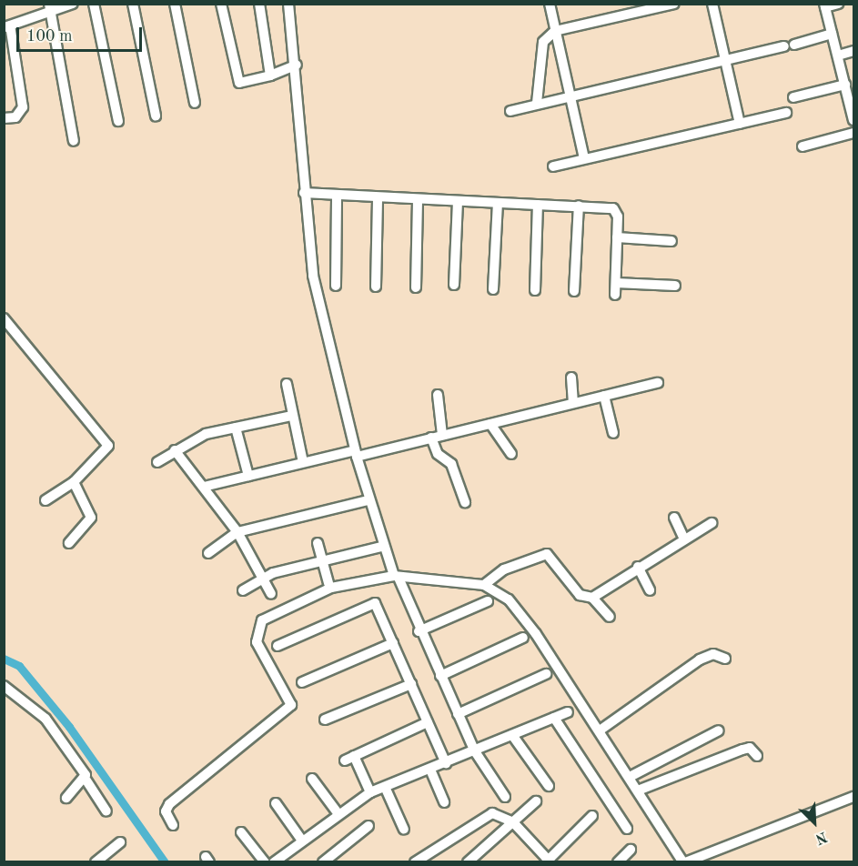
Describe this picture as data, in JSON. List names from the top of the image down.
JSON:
{
  "scale_bar": "100 m",
  "north": "bottom right"
}
